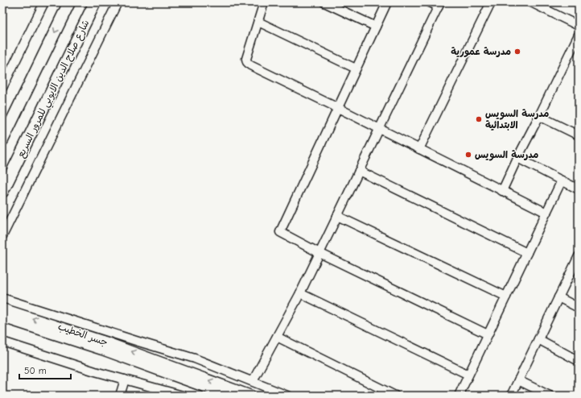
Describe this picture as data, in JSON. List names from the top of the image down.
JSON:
{
  "streets": {
    "highway": ["شارع صلاح الدين الايوبي للمرور السريع"],
    "main road": ["جسر الخطيب"]
  },
  "places": ["مدرسة عمورية", "مدرسة السويس الابتدائية", "مدرسة السويس"],
  "scale_bar": "50 m"
}
